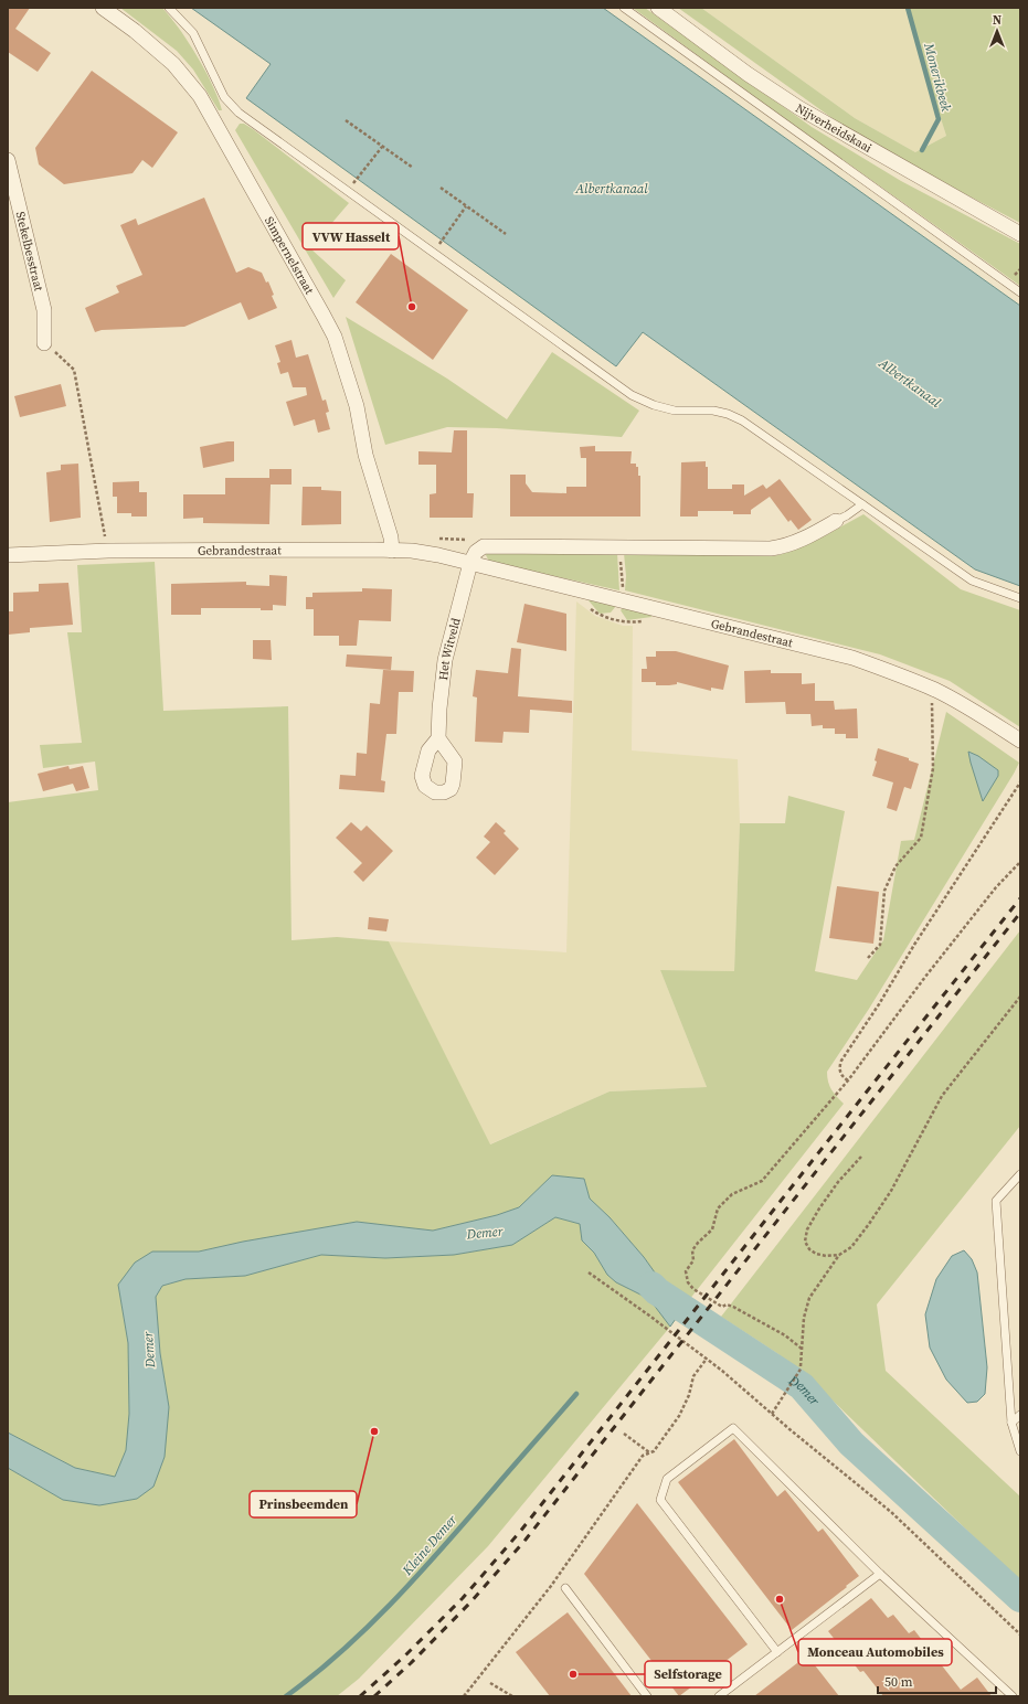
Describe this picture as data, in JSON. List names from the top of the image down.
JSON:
{
  "streets": {
    "street": [
      "Nijverheidskaai",
      "Stekelbesstraat",
      "Simpernelstraat",
      "Gebrandestraat",
      "Het Witveld"
    ]
  },
  "crossings": [
    ["Simpernelstraat", "Gebrandestraat"],
    ["Gebrandestraat", "Het Witveld"]
  ],
  "water": [
    "Monerikbeek",
    "Albertkanaal",
    "Demer",
    "Kleine Demer"
  ],
  "places": [
    "VVW Hasselt",
    "Prinsbeemden",
    "Monceau Automobiles",
    "Selfstorage"
  ],
  "scale_bar": "50 m",
  "north": "top"
}
